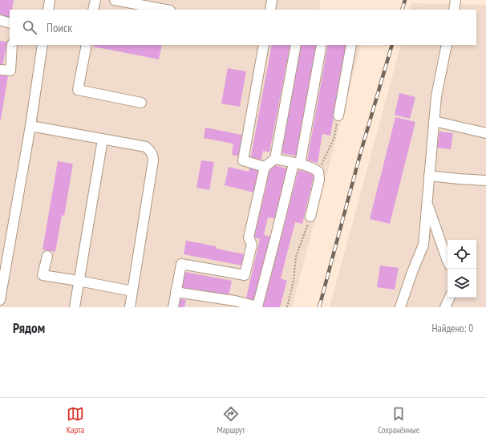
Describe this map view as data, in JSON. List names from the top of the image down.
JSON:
{
  "page": {
    "search": "Поиск",
    "heading": ["Рядом", "Найдено: 0"],
    "nav": ["Карта", "Маршрут", "Сохранённые"]
  }
}
